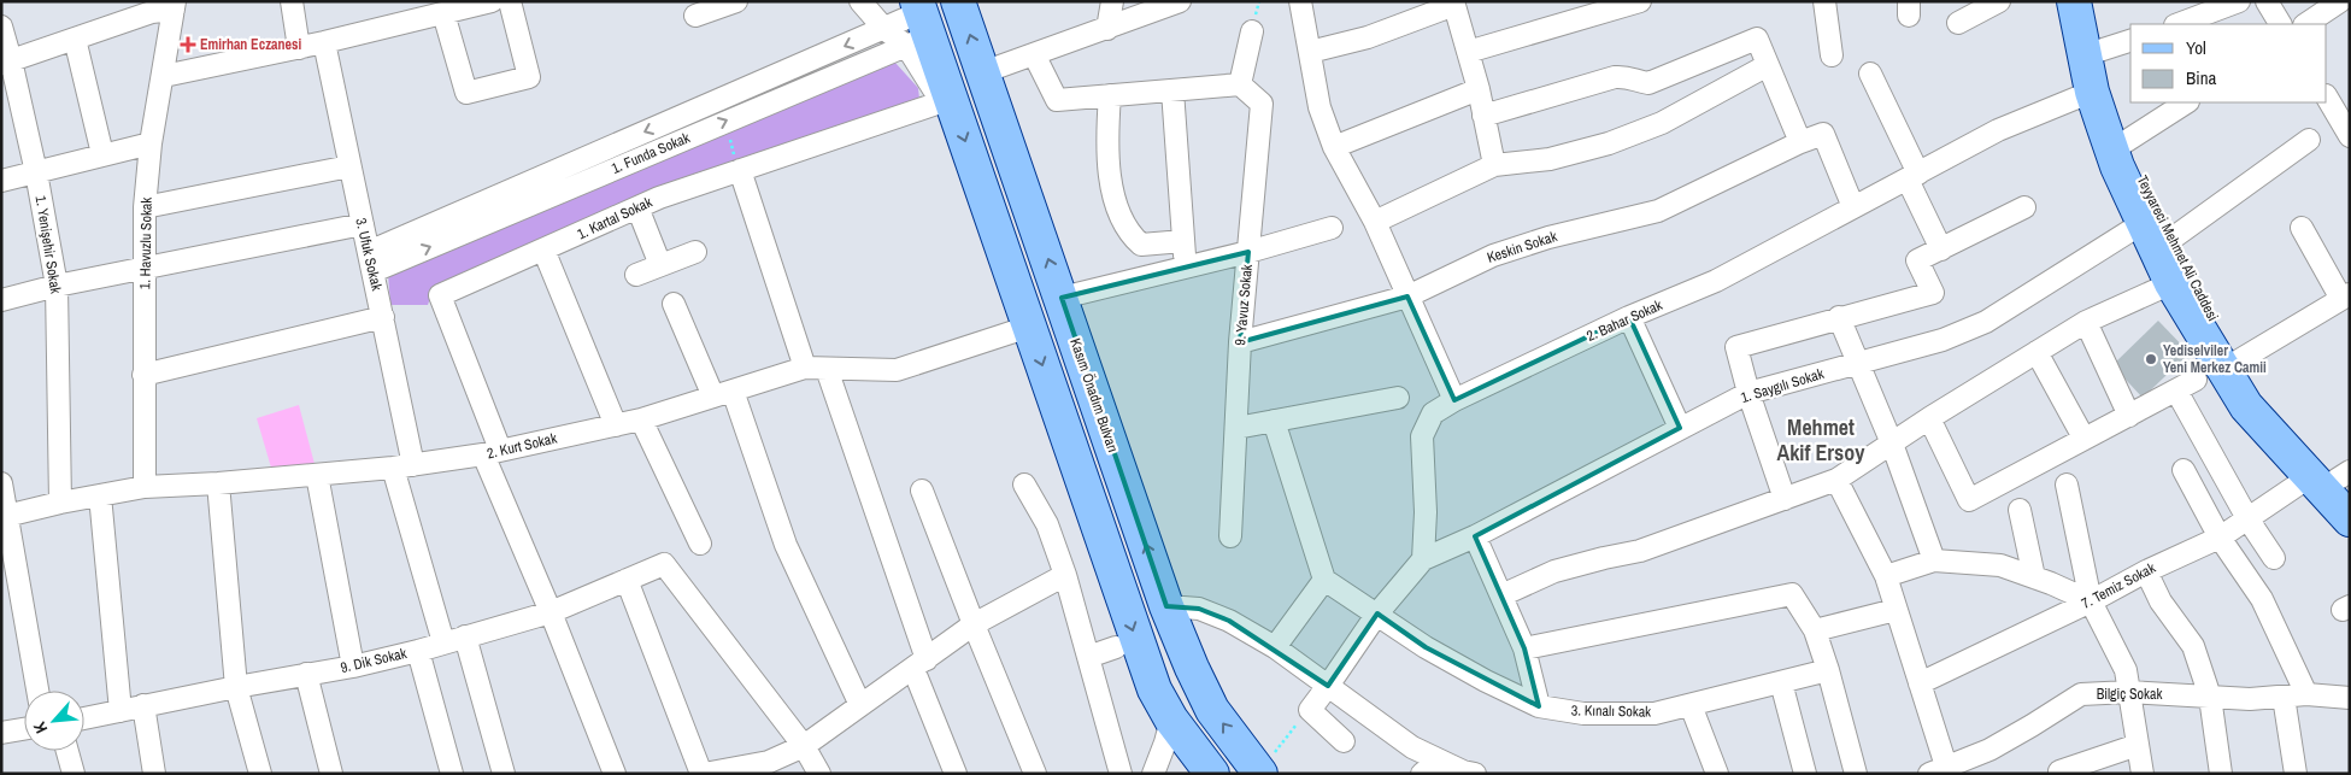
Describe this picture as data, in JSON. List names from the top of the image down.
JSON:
{
  "streets": {
    "main road": ["Teyyareci Mehmet Ali Caddesi", "Kasım Önadım Bulvarı"],
    "street": [
      "1. Funda Sokak",
      "1. Kartal Sokak",
      "1. Havuzlu Sokak",
      "1. Yenişehir Sokak",
      "Keskin Sokak",
      "3. Ufuk Sokak",
      "9. Yavuz Sokak",
      "2. Bahar Sokak",
      "1. Saygılı Sokak",
      "2. Kurt Sokak",
      "7. Temiz Sokak",
      "9. Dik Sokak",
      "Bilgiç Sokak",
      "3. Kınalı Sokak"
    ]
  },
  "crossings": [
    ["1. Funda Sokak", "3. Ufuk Sokak"],
    ["1. Kartal Sokak", "2. Kurt Sokak"],
    ["1. Havuzlu Sokak", "2. Kurt Sokak"],
    ["1. Yenişehir Sokak", "2. Kurt Sokak"],
    ["Keskin Sokak", "9. Yavuz Sokak"],
    ["Keskin Sokak", "2. Bahar Sokak"],
    ["Teyyareci Mehmet Ali Caddesi", "2. Bahar Sokak"],
    ["Teyyareci Mehmet Ali Caddesi", "1. Saygılı Sokak"],
    ["Teyyareci Mehmet Ali Caddesi", "7. Temiz Sokak"],
    ["3. Ufuk Sokak", "2. Kurt Sokak"],
    ["3. Ufuk Sokak", "9. Dik Sokak"],
    ["2. Bahar Sokak", "1. Saygılı Sokak"]
  ],
  "districts": ["Mehmet Akif Ersoy"],
  "places": {
    "health": ["Emirhan Eczanesi"],
    "other": ["Yediselviler Yeni Merkez Camii"]
  },
  "legend": ["Yol", "Bina"],
  "north": "bottom left"
}
